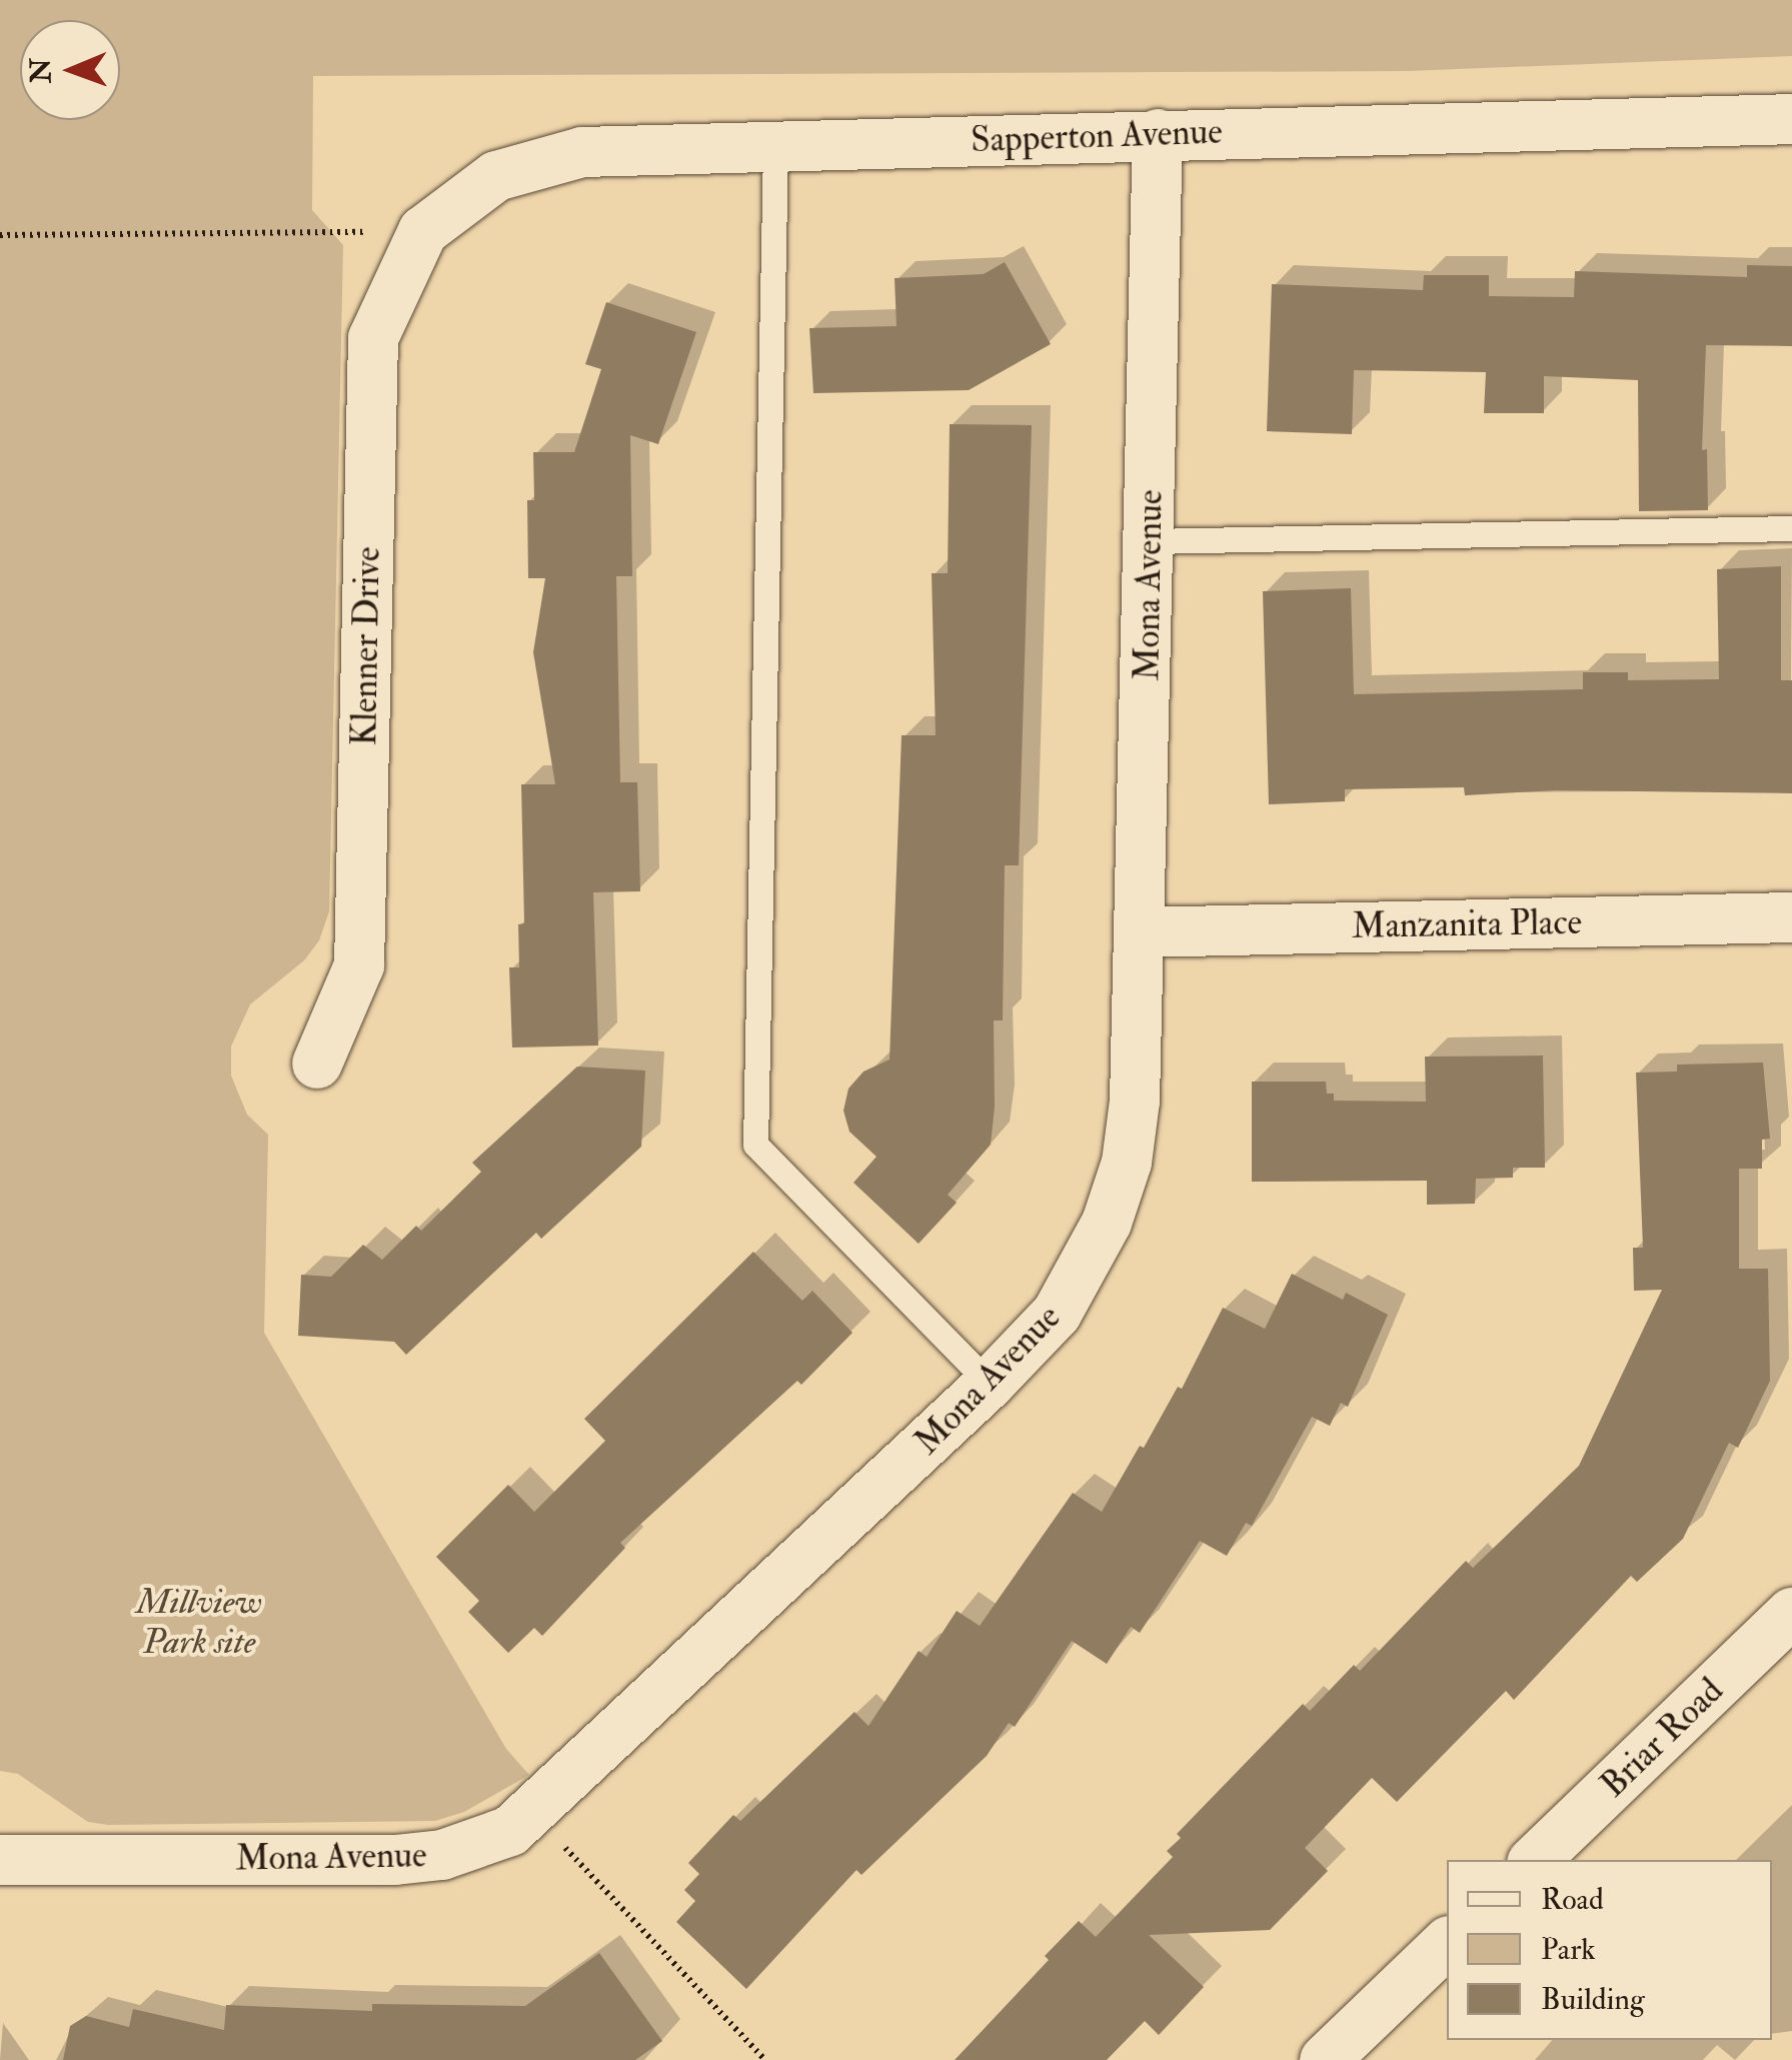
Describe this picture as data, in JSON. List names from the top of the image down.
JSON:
{
  "streets": {
    "street": [
      "Sapperton Avenue",
      "Mona Avenue",
      "Klenner Drive",
      "Manzanita Place",
      "Briar Road"
    ]
  },
  "crossings": [
    ["Sapperton Avenue", "Mona Avenue"],
    ["Sapperton Avenue", "Klenner Drive"],
    ["Mona Avenue", "Manzanita Place"]
  ],
  "parks": ["Millview Park site"],
  "legend": ["Road", "Park", "Building"],
  "north": "left"
}
